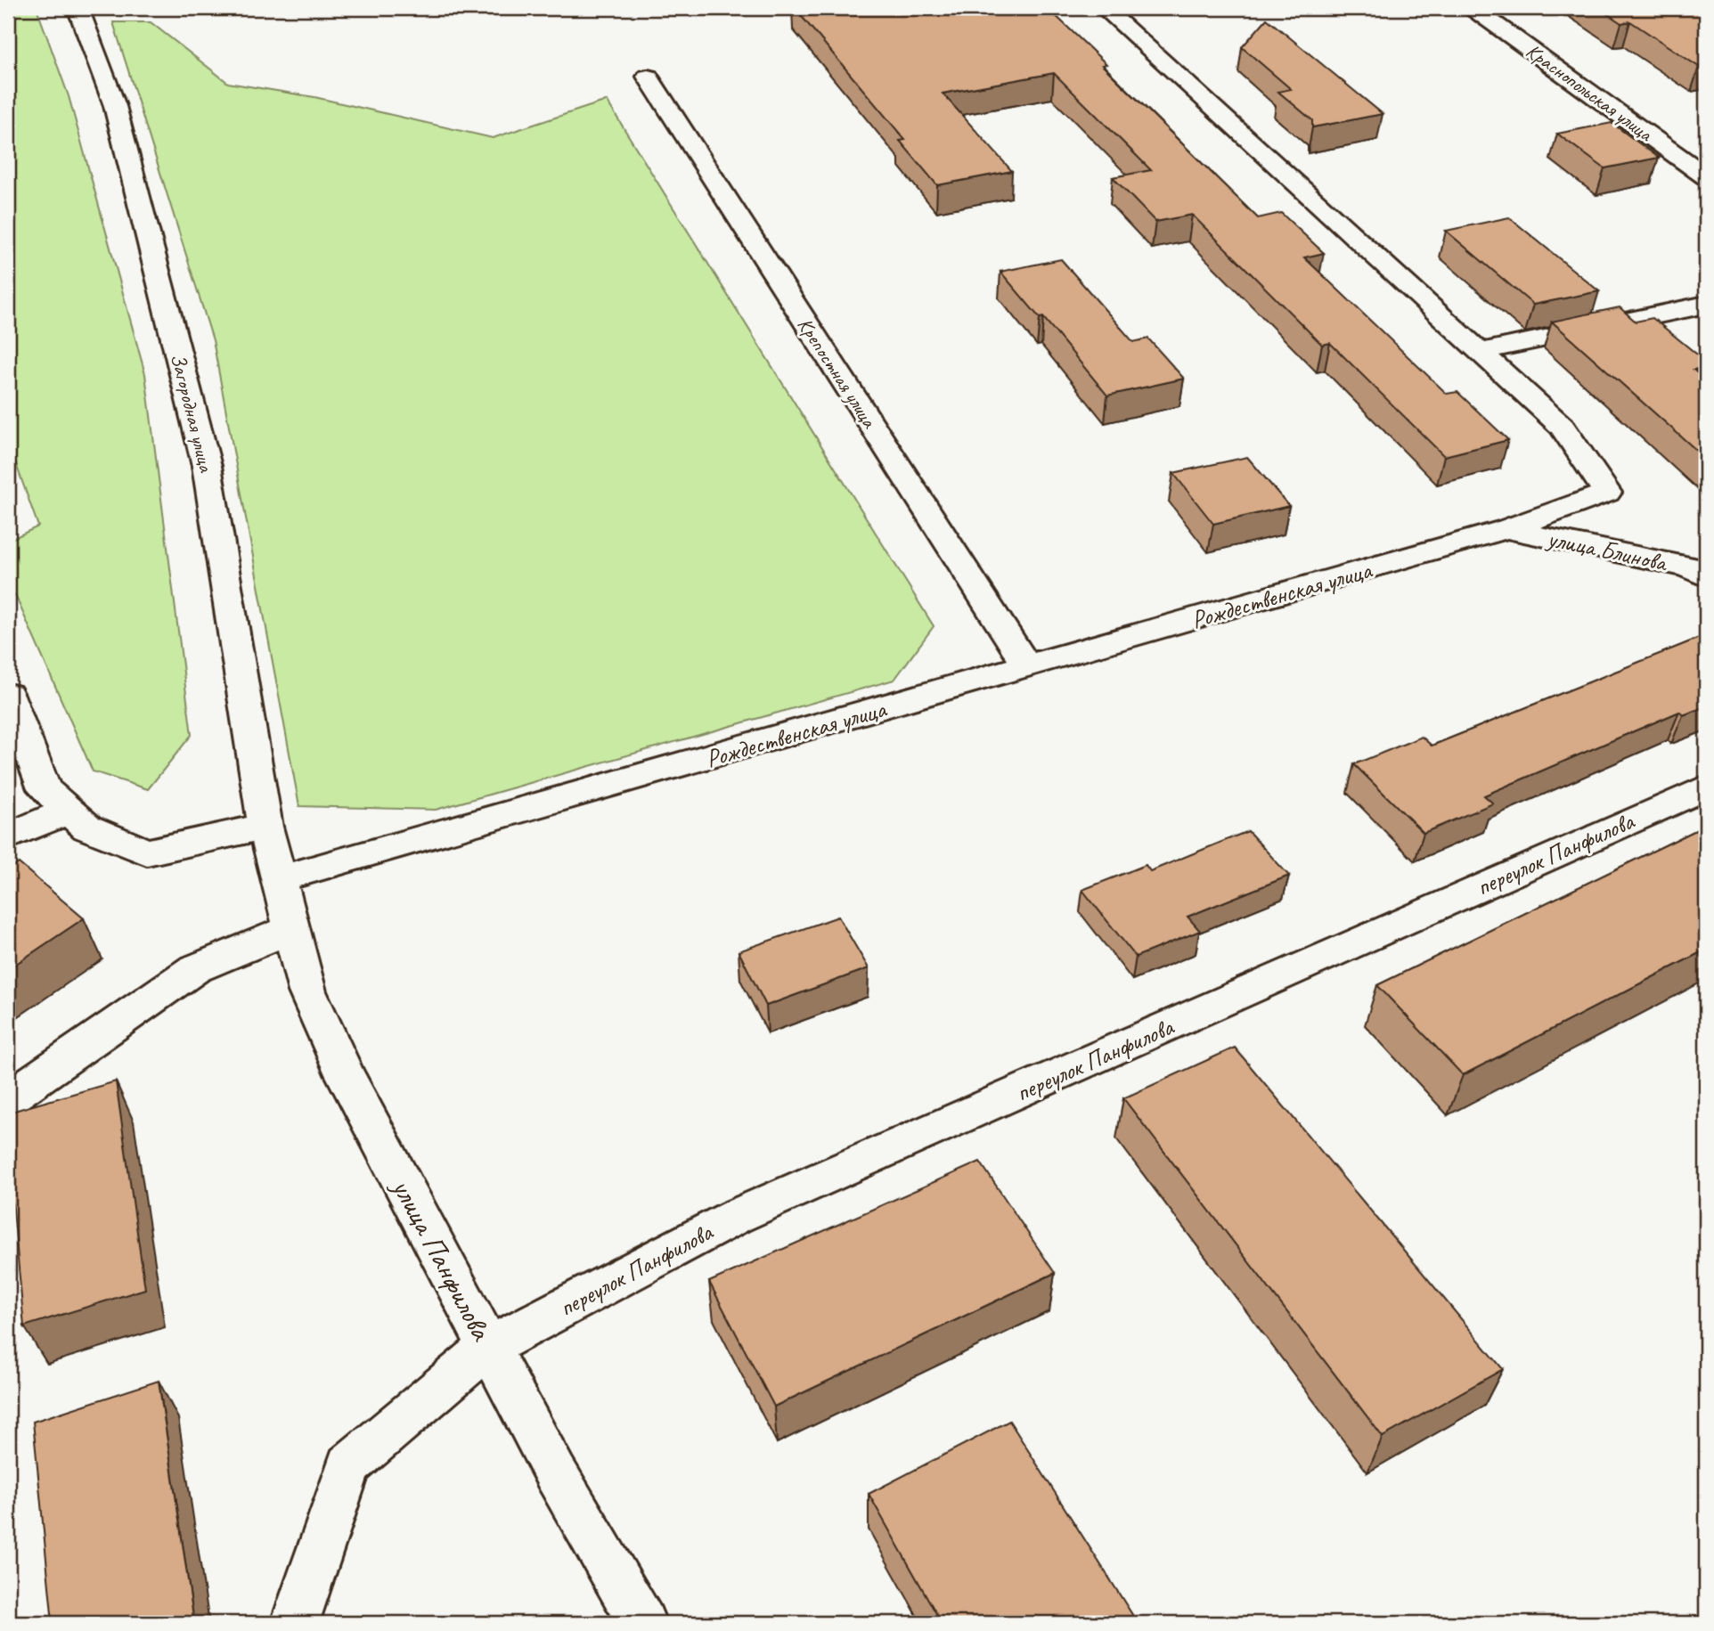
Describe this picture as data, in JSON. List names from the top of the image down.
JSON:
{
  "streets": {
    "street": [
      "Краснопольская улица",
      "Крепостная улица",
      "Загородная улица",
      "улица Блинова",
      "Рождественская улица",
      "переулок Панфилова",
      "улица Панфилова"
    ]
  },
  "crossings": [
    ["Крепостная улица", "Рождественская улица"],
    ["Загородная улица", "Рождественская улица"],
    ["Загородная улица", "улица Панфилова"],
    ["улица Блинова", "Рождественская улица"],
    ["Рождественская улица", "улица Панфилова"],
    ["переулок Панфилова", "улица Панфилова"]
  ]
}
